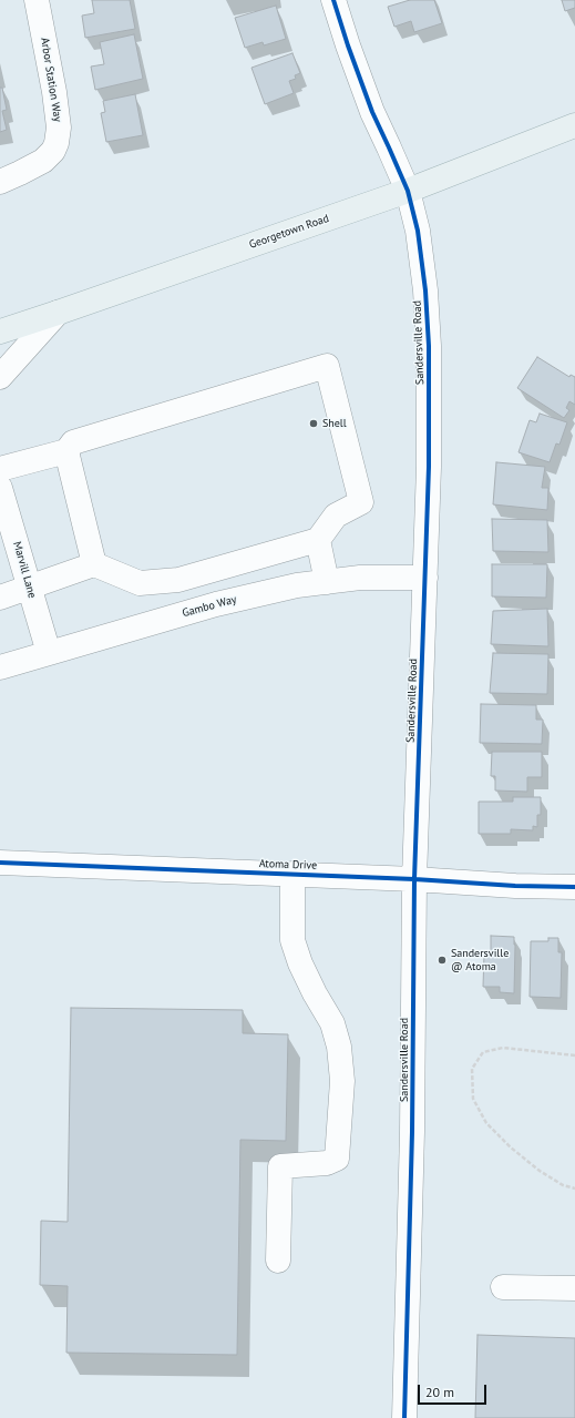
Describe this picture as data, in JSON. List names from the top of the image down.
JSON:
{
  "streets": {
    "main road": ["Georgetown Road"],
    "street": [
      "Arbor Station Way",
      "Sandersville Road",
      "Marvill Lane",
      "Gambo Way",
      "Atoma Drive"
    ]
  },
  "crossings": [
    ["Georgetown Road", "Sandersville Road"],
    ["Sandersville Road", "Gambo Way"],
    ["Sandersville Road", "Atoma Drive"],
    ["Marvill Lane", "Gambo Way"]
  ],
  "places": ["Shell", "Sandersville @ Atoma"],
  "scale_bar": "20 m"
}
